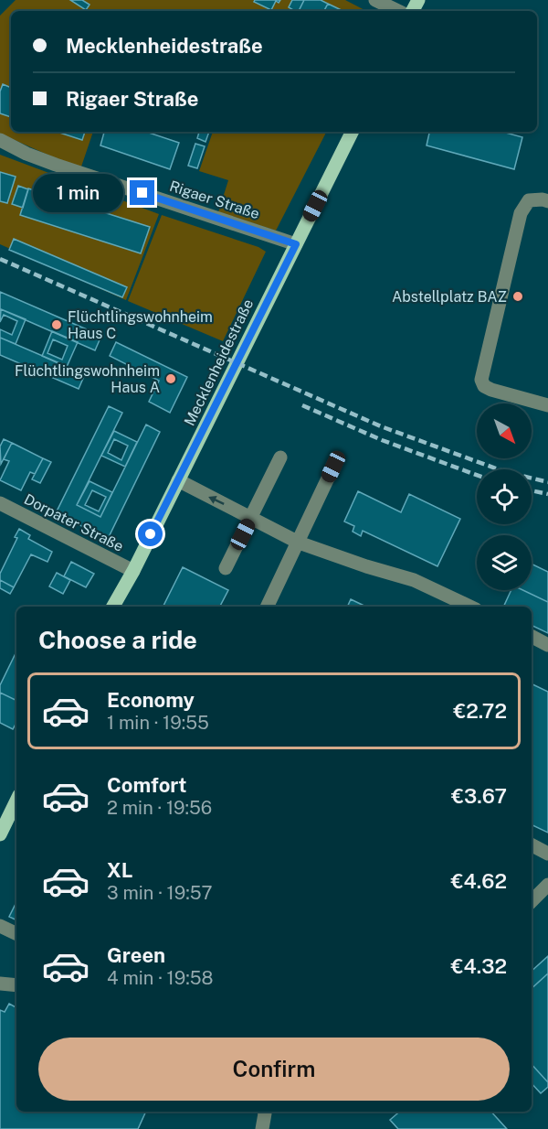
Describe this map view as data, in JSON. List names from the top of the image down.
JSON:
{
  "streets": {
    "main road": ["Mecklenheidestraße"],
    "street": ["Rigaer Straße", "Dorpater Straße"]
  },
  "crossings": [
    ["Rigaer Straße", "Mecklenheidestraße"],
    ["Mecklenheidestraße", "Dorpater Straße"]
  ],
  "places": ["Abstellplatz BAZ", "Flüchtlingswohnheim Haus C", "Flüchtlingswohnheim Haus A"],
  "north": "bottom right",
  "page": {
    "banner": ["Mecklenheidestraße", "Rigaer Straße"],
    "bubble": "1 min",
    "heading": "Choose a ride",
    "list": [
      {
        "name": "Economy",
        "note": "1 min · 19:55",
        "value": "€2.72"
      },
      {
        "name": "Comfort",
        "note": "2 min · 19:56",
        "value": "€3.67"
      },
      {
        "name": "XL",
        "note": "3 min · 19:57",
        "value": "€4.62"
      },
      {
        "name": "Green",
        "note": "4 min · 19:58",
        "value": "€4.32"
      }
    ],
    "buttons": "Confirm"
  }
}
